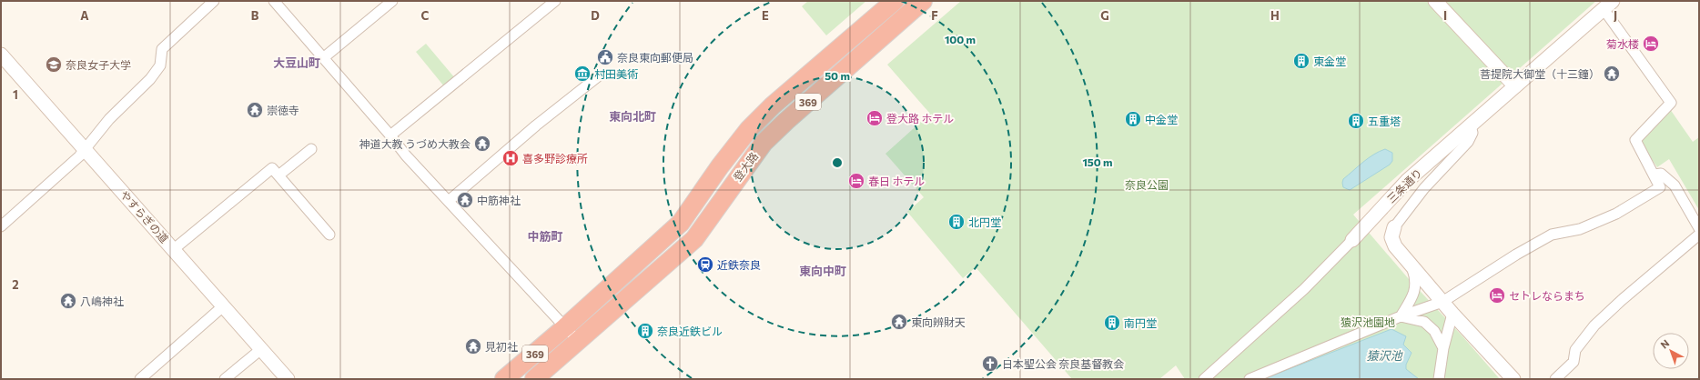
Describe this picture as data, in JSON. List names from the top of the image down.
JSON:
{
  "streets": {
    "highway": ["369", "登大路"],
    "street": ["三条通り", "やすらぎの道"]
  },
  "crossings": [
    ["369", "登大路"]
  ],
  "districts": [
    "大豆山町",
    "東向北町",
    "中筋町",
    "東向中町"
  ],
  "water": ["猿沢池"],
  "parks": ["奈良公園", "猿沢池園地"],
  "places": {
    "hotel": [
      "菊水楼",
      "登大路 ホテル",
      "春日 ホテル",
      "セトレならまち"
    ],
    "public building": ["奈良東向郵便局"],
    "building": [
      "東金堂",
      "中金堂",
      "五重塔",
      "北円堂",
      "南円堂",
      "奈良近鉄ビル"
    ],
    "school or university": ["奈良女子大学"],
    "museum": ["村田美術"],
    "temple": [
      "菩提院大御堂（十三鐘）",
      "崇徳寺",
      "神道大教 うづめ大教会",
      "中筋神社",
      "八嶋神社",
      "東向辨財天",
      "見初社"
    ],
    "hospital": ["喜多野診療所"],
    "station": ["近鉄奈良"],
    "church": ["日本聖公会 奈良基督教会"]
  },
  "north": "top left",
  "grid": {
    "columns": [
      "A",
      "B",
      "C",
      "D",
      "E",
      "F",
      "G",
      "H",
      "I",
      "J"
    ],
    "rows": ["1", "2"]
  },
  "rings": ["100 m", "50 m", "150 m"]
}
